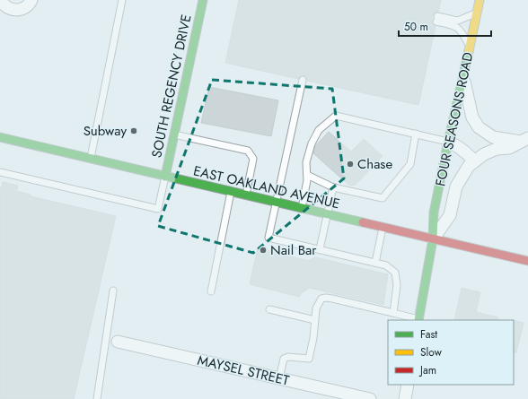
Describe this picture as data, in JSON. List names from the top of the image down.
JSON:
{
  "streets": {
    "main road": ["SOUTH REGENCY DRIVE", "FOUR SEASONS ROAD", "EAST OAKLAND AVENUE"],
    "street": ["MAYSEL STREET"]
  },
  "crossings": [
    ["SOUTH REGENCY DRIVE", "EAST OAKLAND AVENUE"],
    ["FOUR SEASONS ROAD", "EAST OAKLAND AVENUE"]
  ],
  "places": ["Subway", "Chase", "Nail Bar"],
  "legend": ["Fast", "Slow", "Jam"],
  "scale_bar": "50 m"
}
